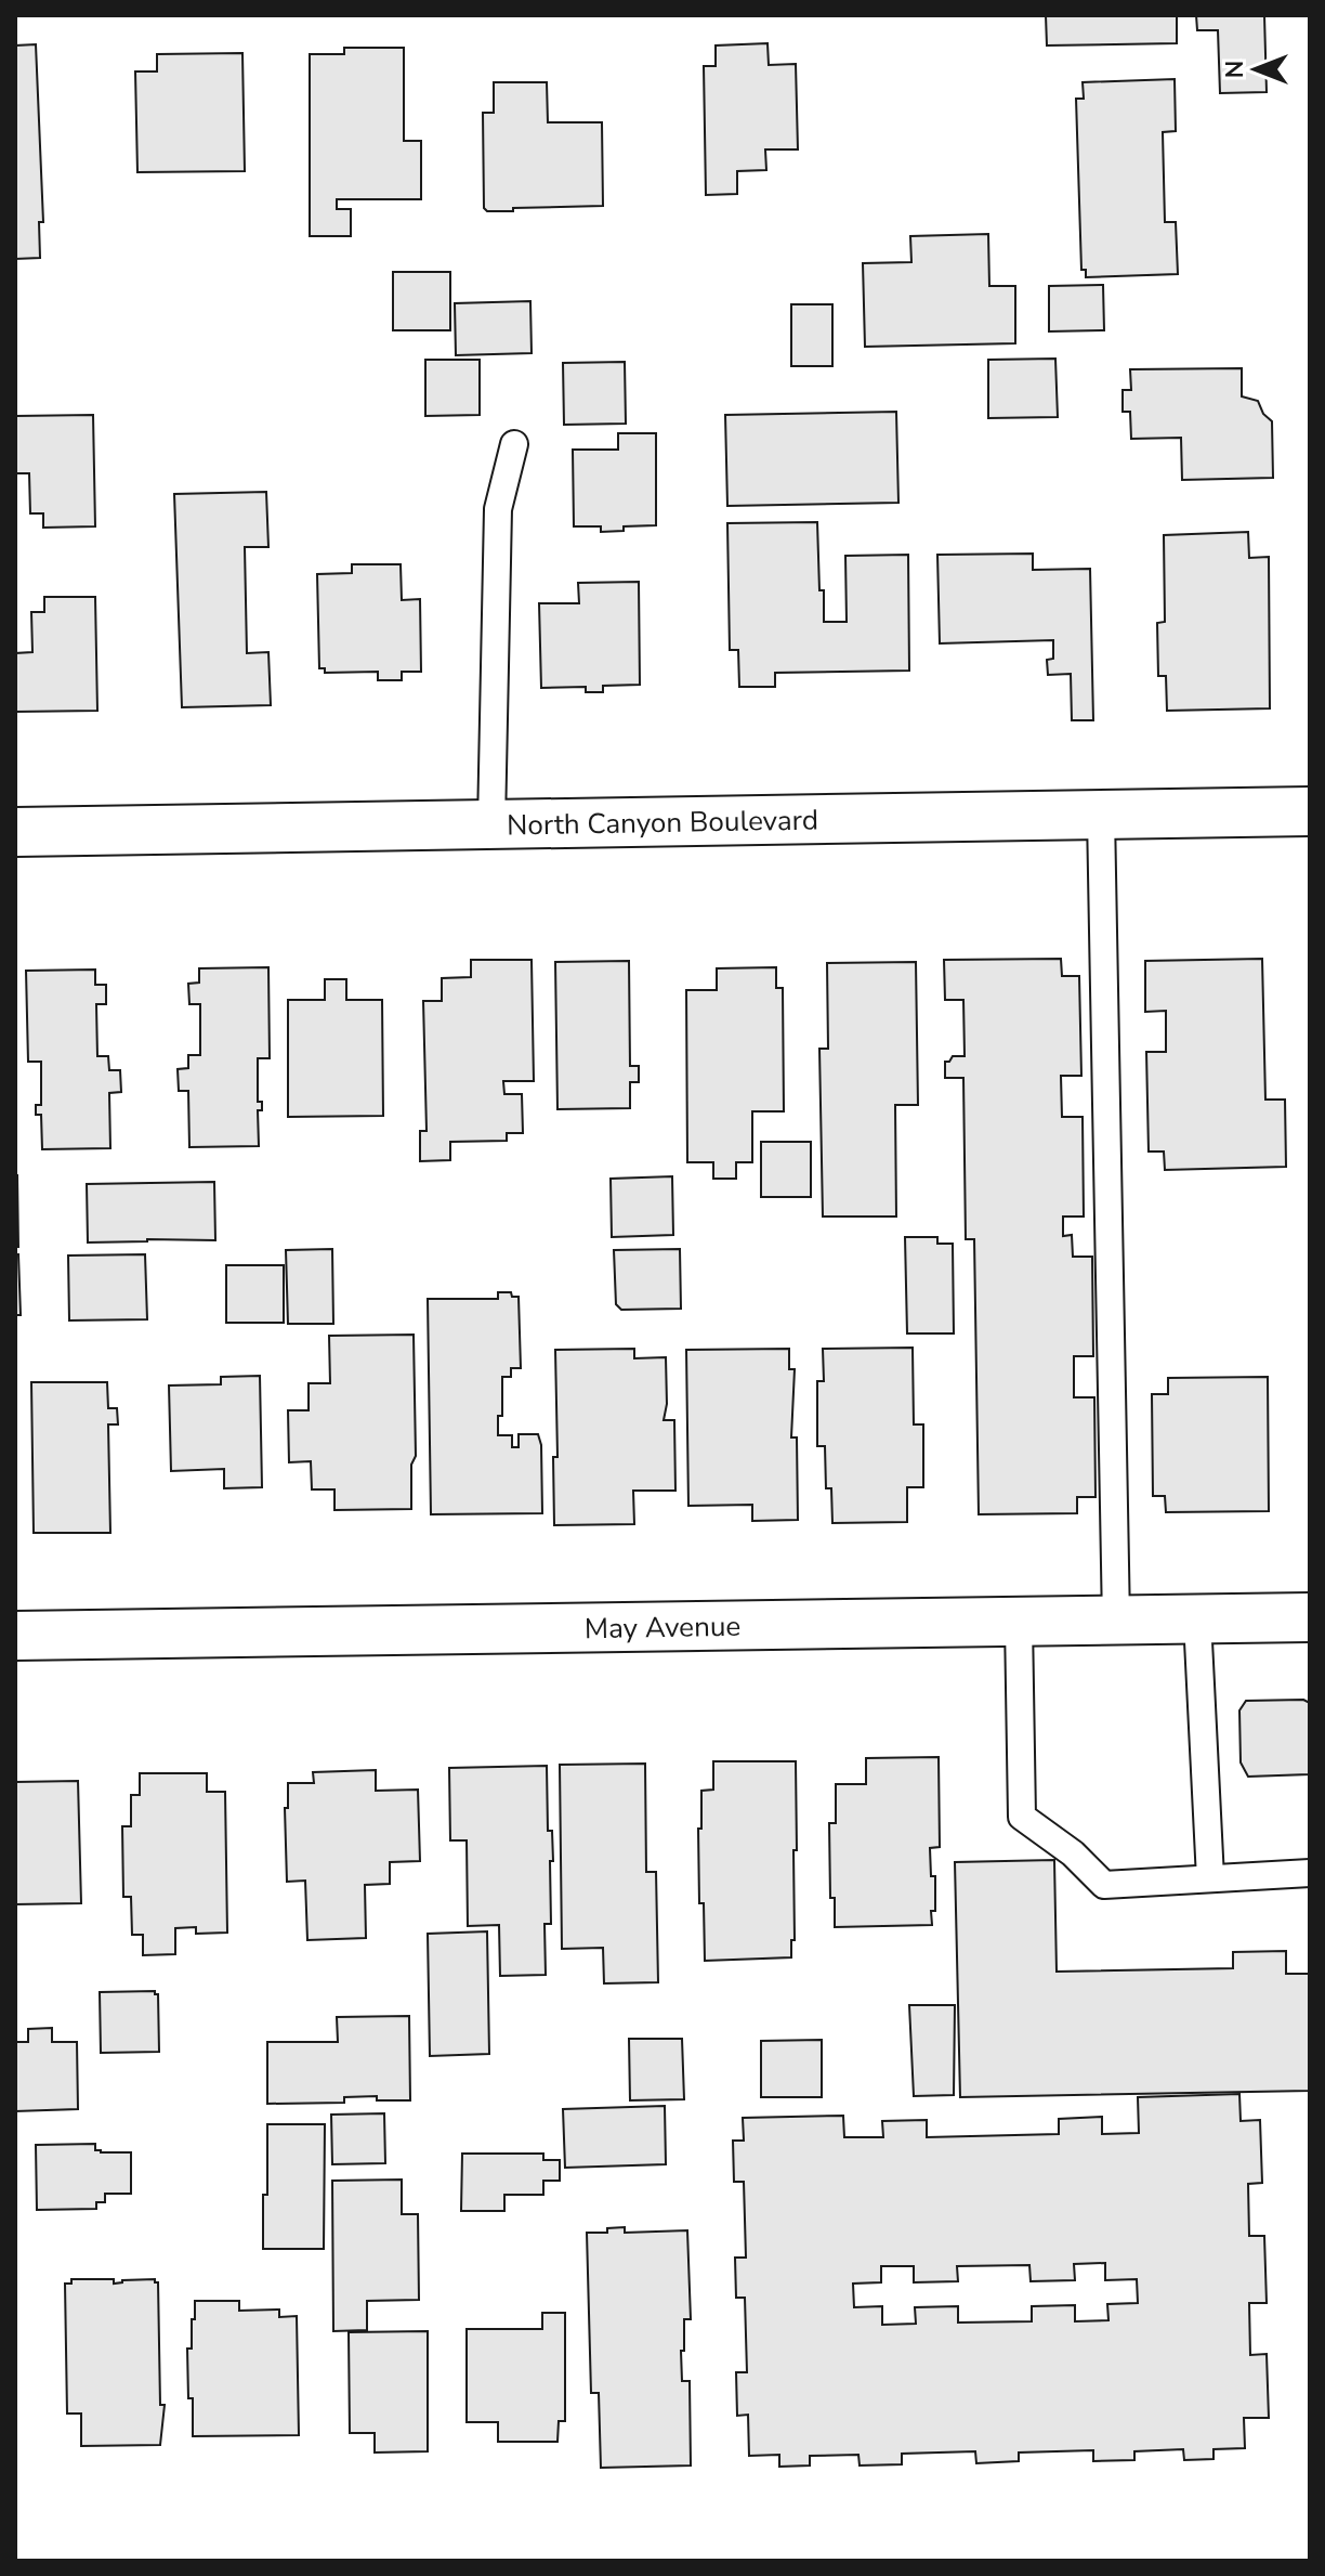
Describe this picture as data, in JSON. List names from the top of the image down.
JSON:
{
  "streets": {
    "street": ["North Canyon Boulevard", "May Avenue"]
  },
  "north": "left"
}
